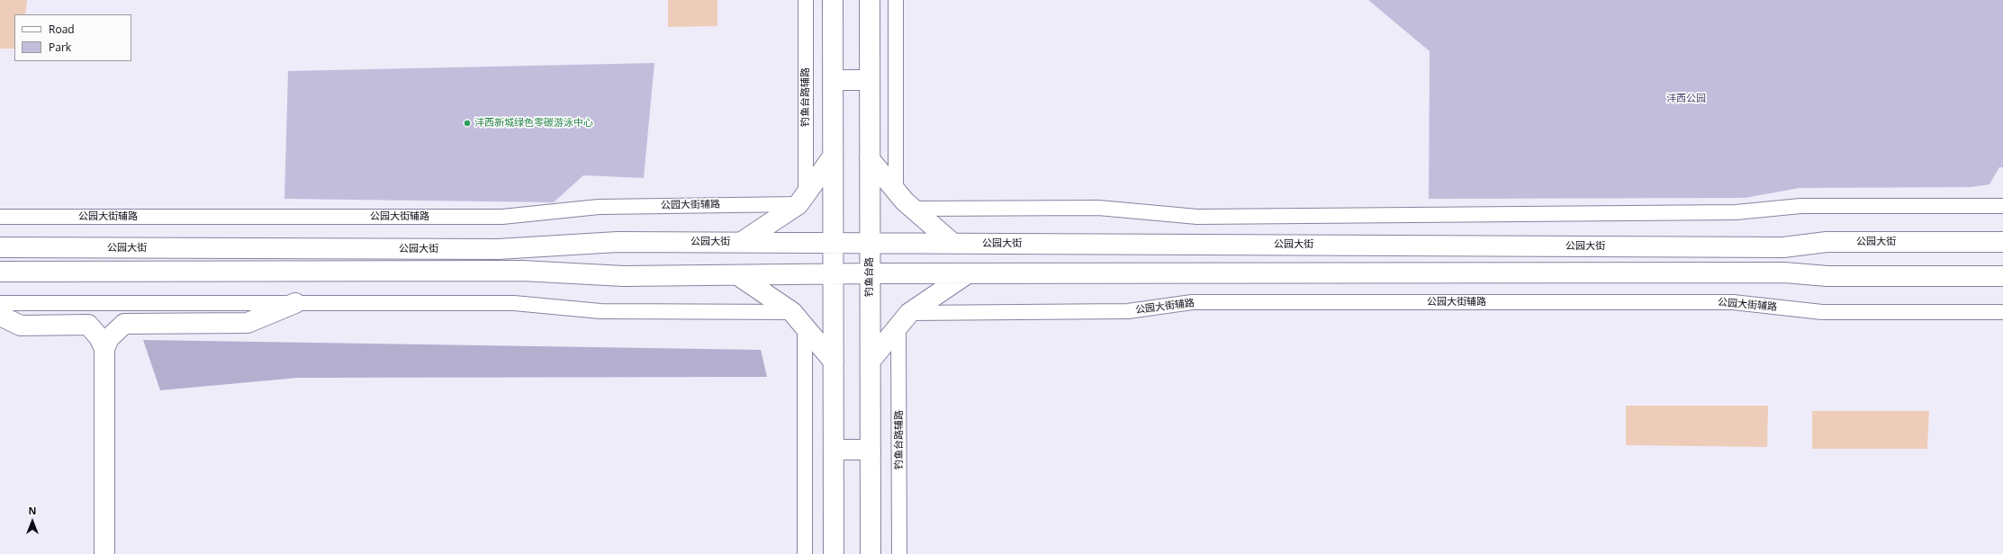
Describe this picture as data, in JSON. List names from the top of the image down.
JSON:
{
  "streets": {
    "main road": ["公园大街", "钓鱼台路"],
    "street": ["钓鱼台路辅路", "公园大街辅路"]
  },
  "crossings": [
    ["钓鱼台路辅路", "公园大街辅路"],
    ["公园大街", "钓鱼台路"]
  ],
  "parks": ["沣西公园"],
  "places": ["沣西新城绿色零碳游泳中心"],
  "legend": ["Road", "Park"],
  "north": "top"
}
